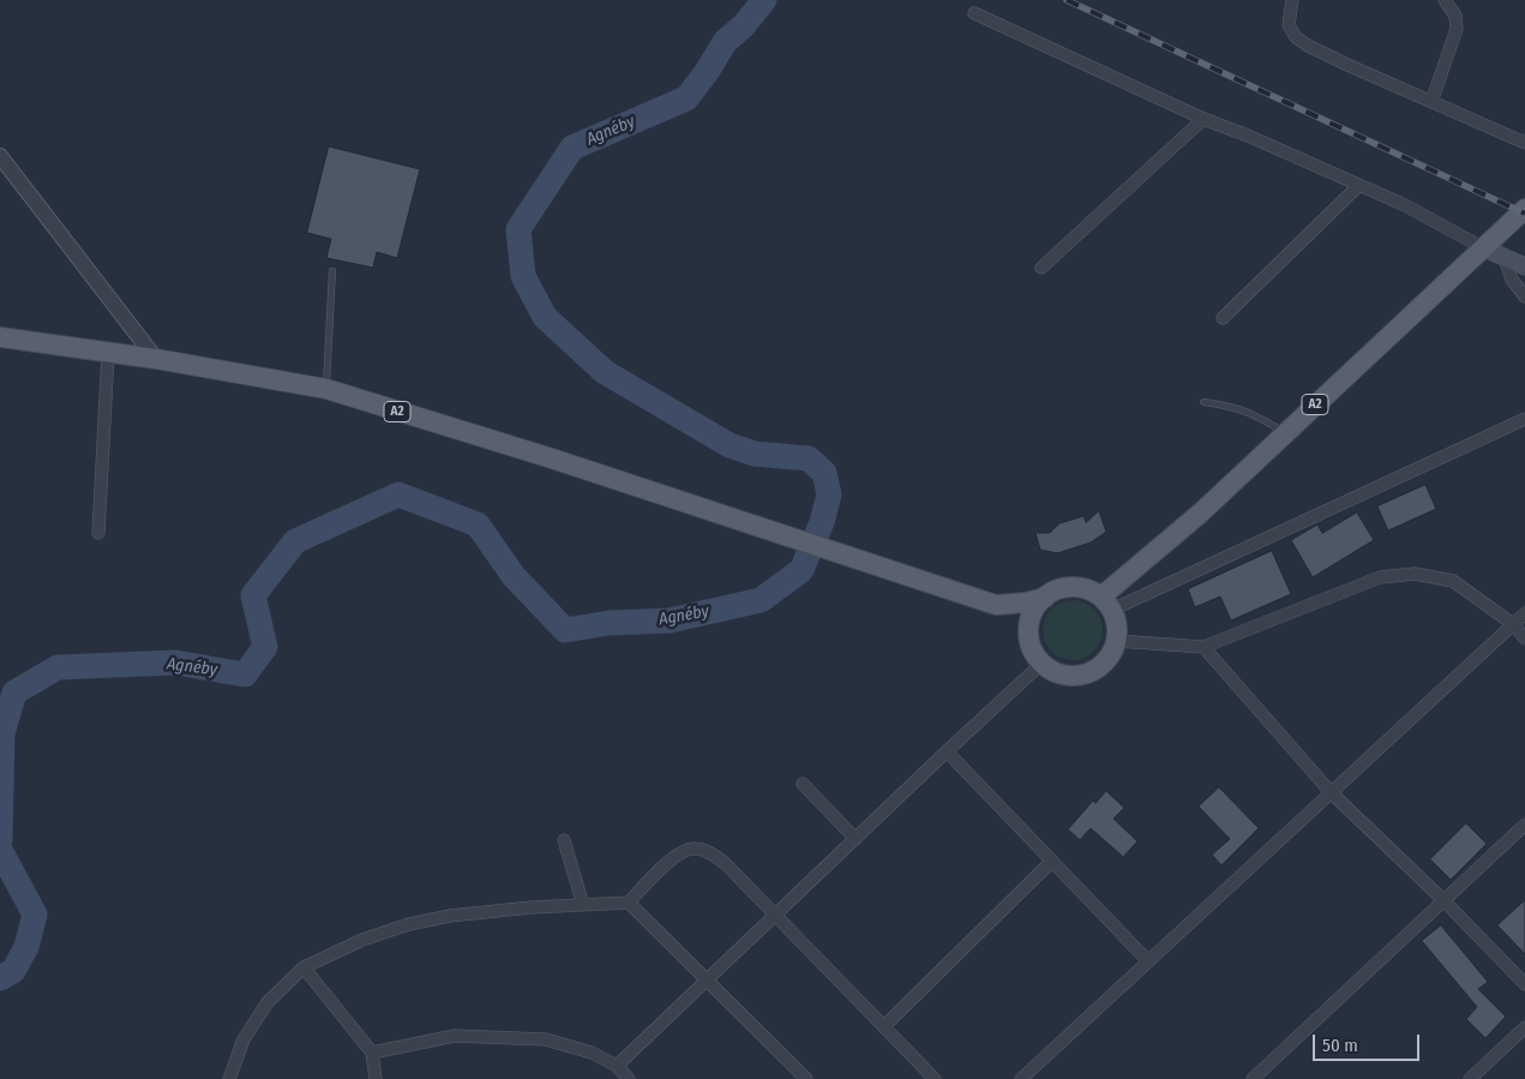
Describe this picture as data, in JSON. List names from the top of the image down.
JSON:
{
  "streets": {
    "main road": ["A2"]
  },
  "water": ["Agnéby"],
  "scale_bar": "50 m"
}
